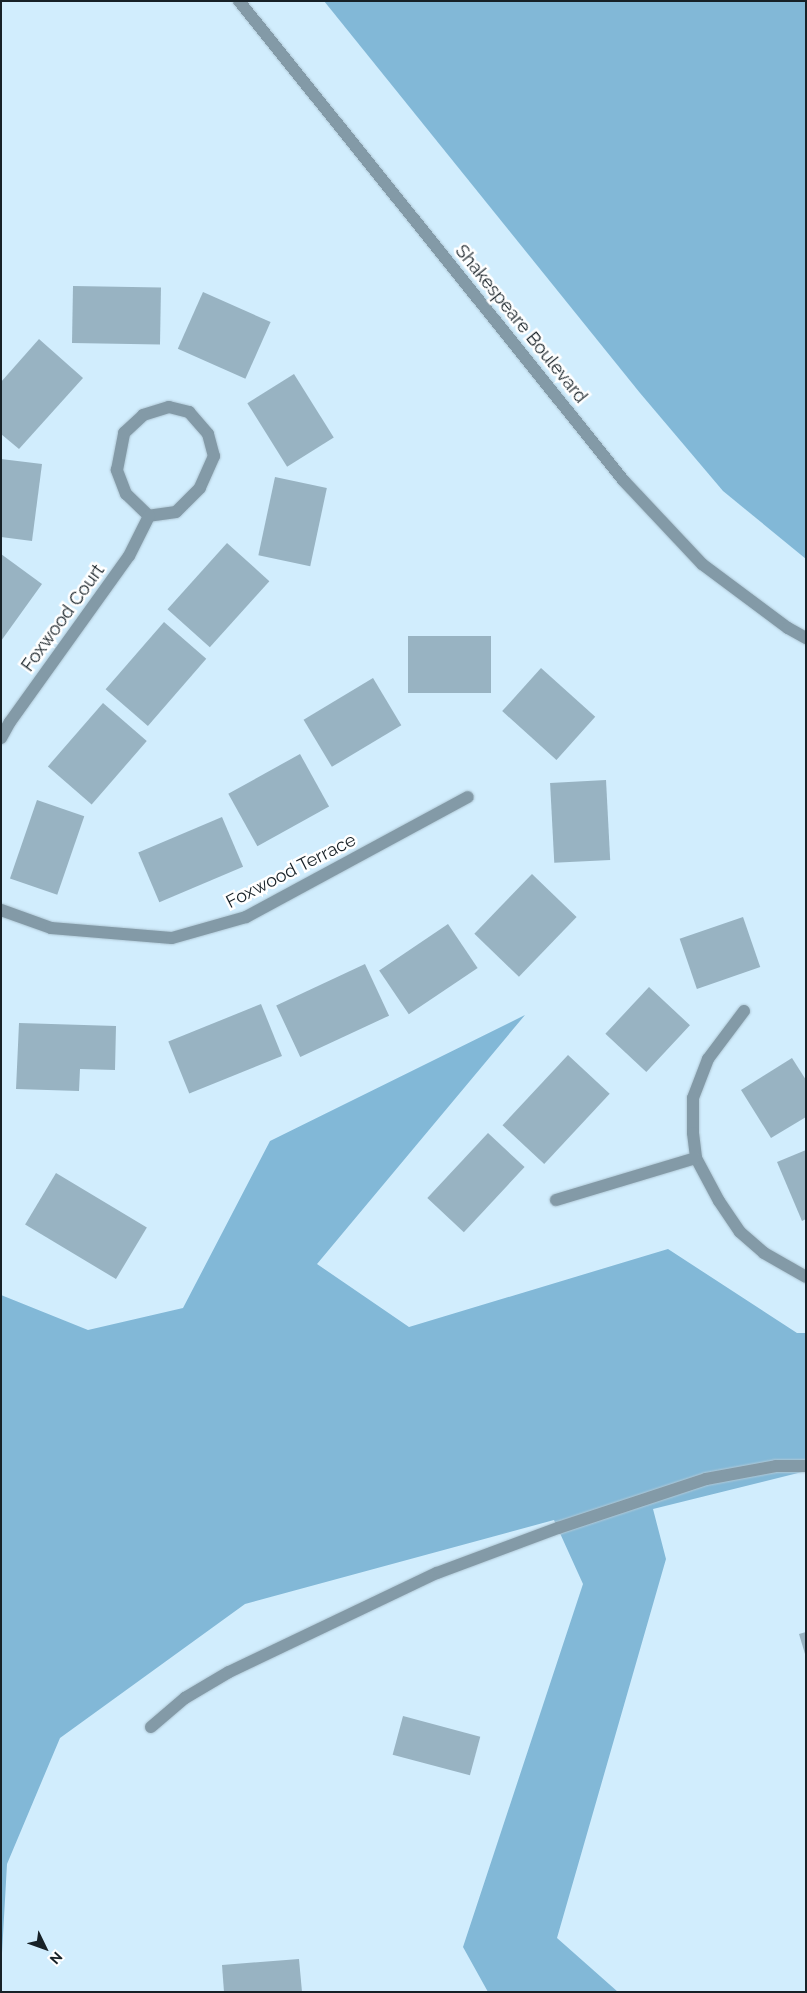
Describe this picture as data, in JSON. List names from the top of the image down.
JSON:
{
  "streets": {
    "street": ["Shakespeare Boulevard", "Foxwood Court", "Foxwood Terrace"]
  },
  "north": "bottom right"
}
